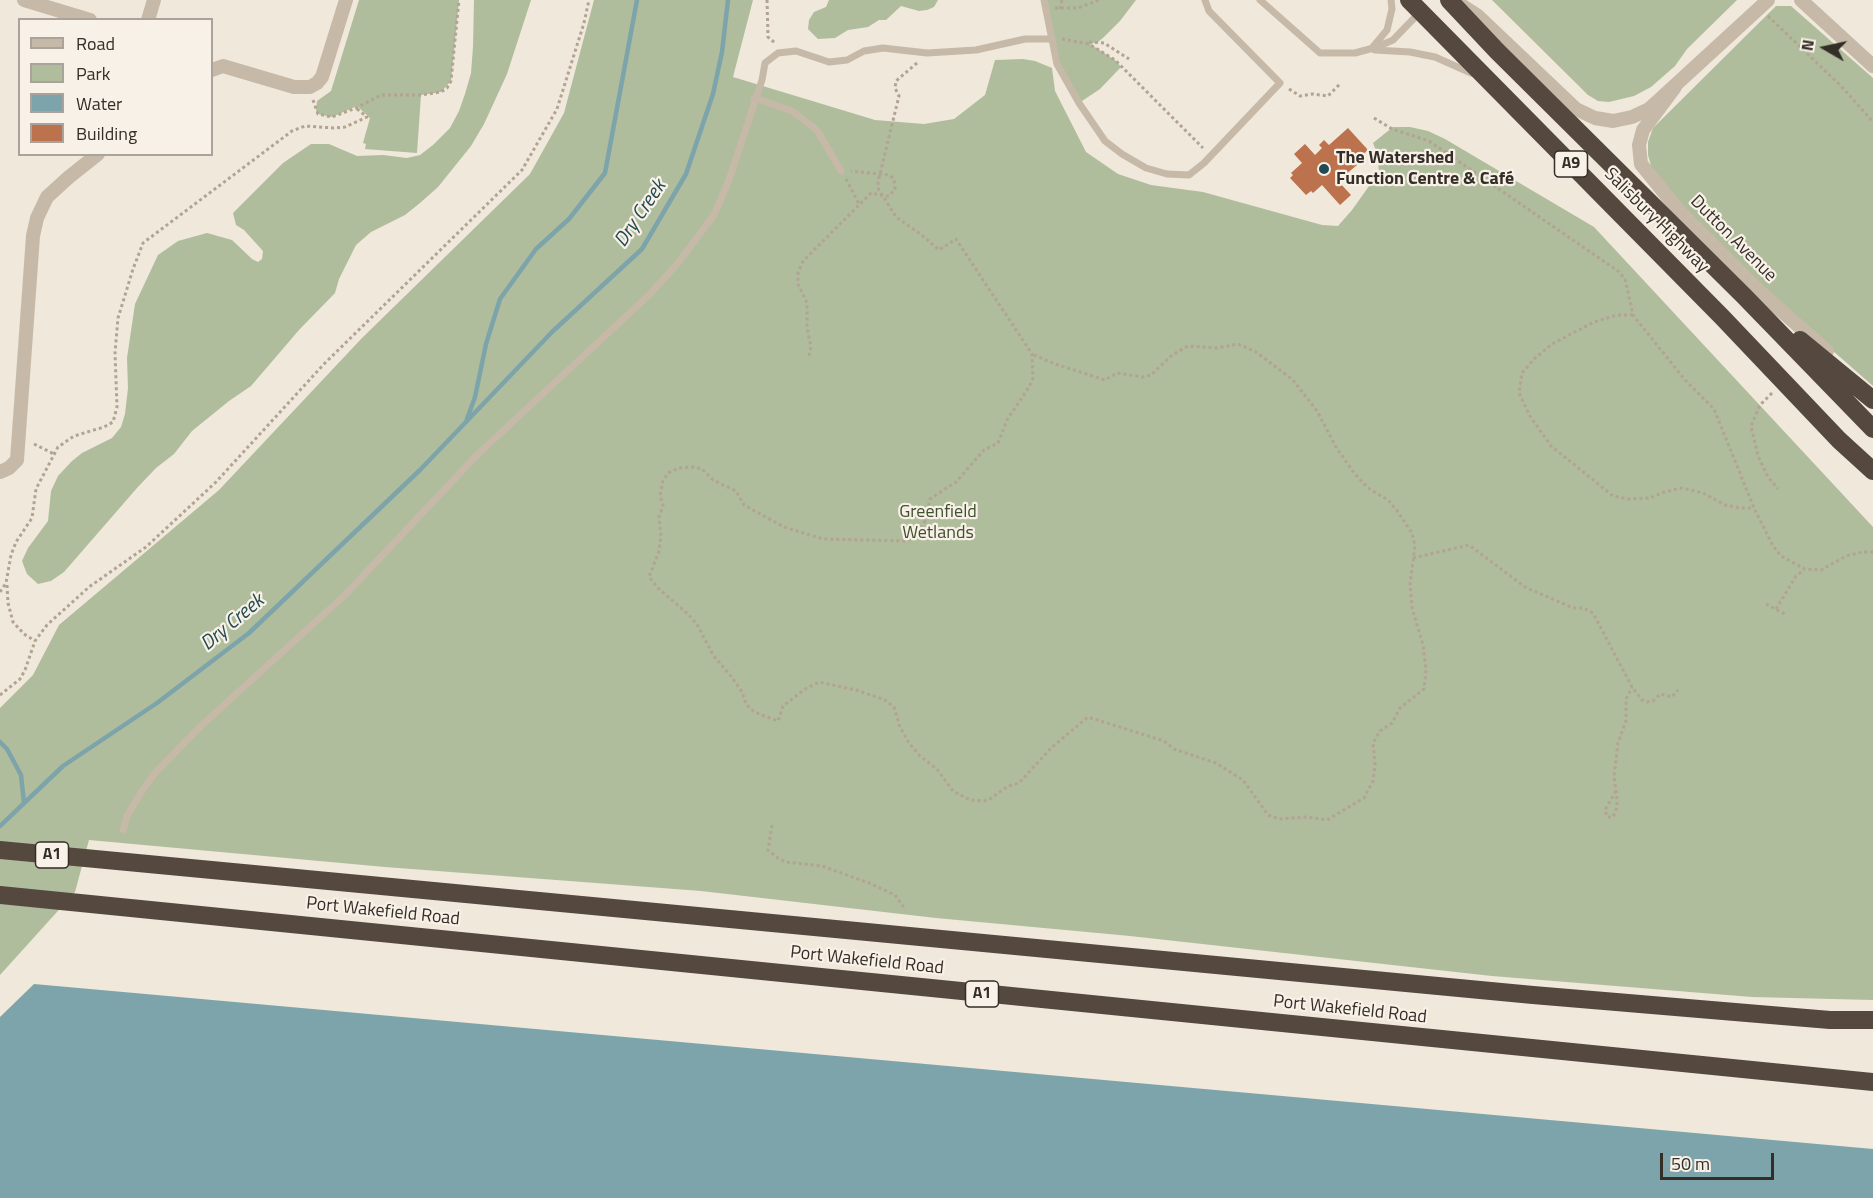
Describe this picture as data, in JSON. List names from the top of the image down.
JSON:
{
  "streets": {
    "highway": [
      "A9",
      "Salisbury Highway",
      "A1",
      "Port Wakefield Road"
    ],
    "street": ["Dutton Avenue"]
  },
  "crossings": [
    ["Salisbury Highway", "Dutton Avenue"]
  ],
  "water": ["Dry Creek"],
  "parks": ["Greenfield Wetlands"],
  "places": ["The Watershed Function Centre & Café"],
  "legend": [
    "Road",
    "Park",
    "Water",
    "Building"
  ],
  "scale_bar": "50 m",
  "north": "left"
}
